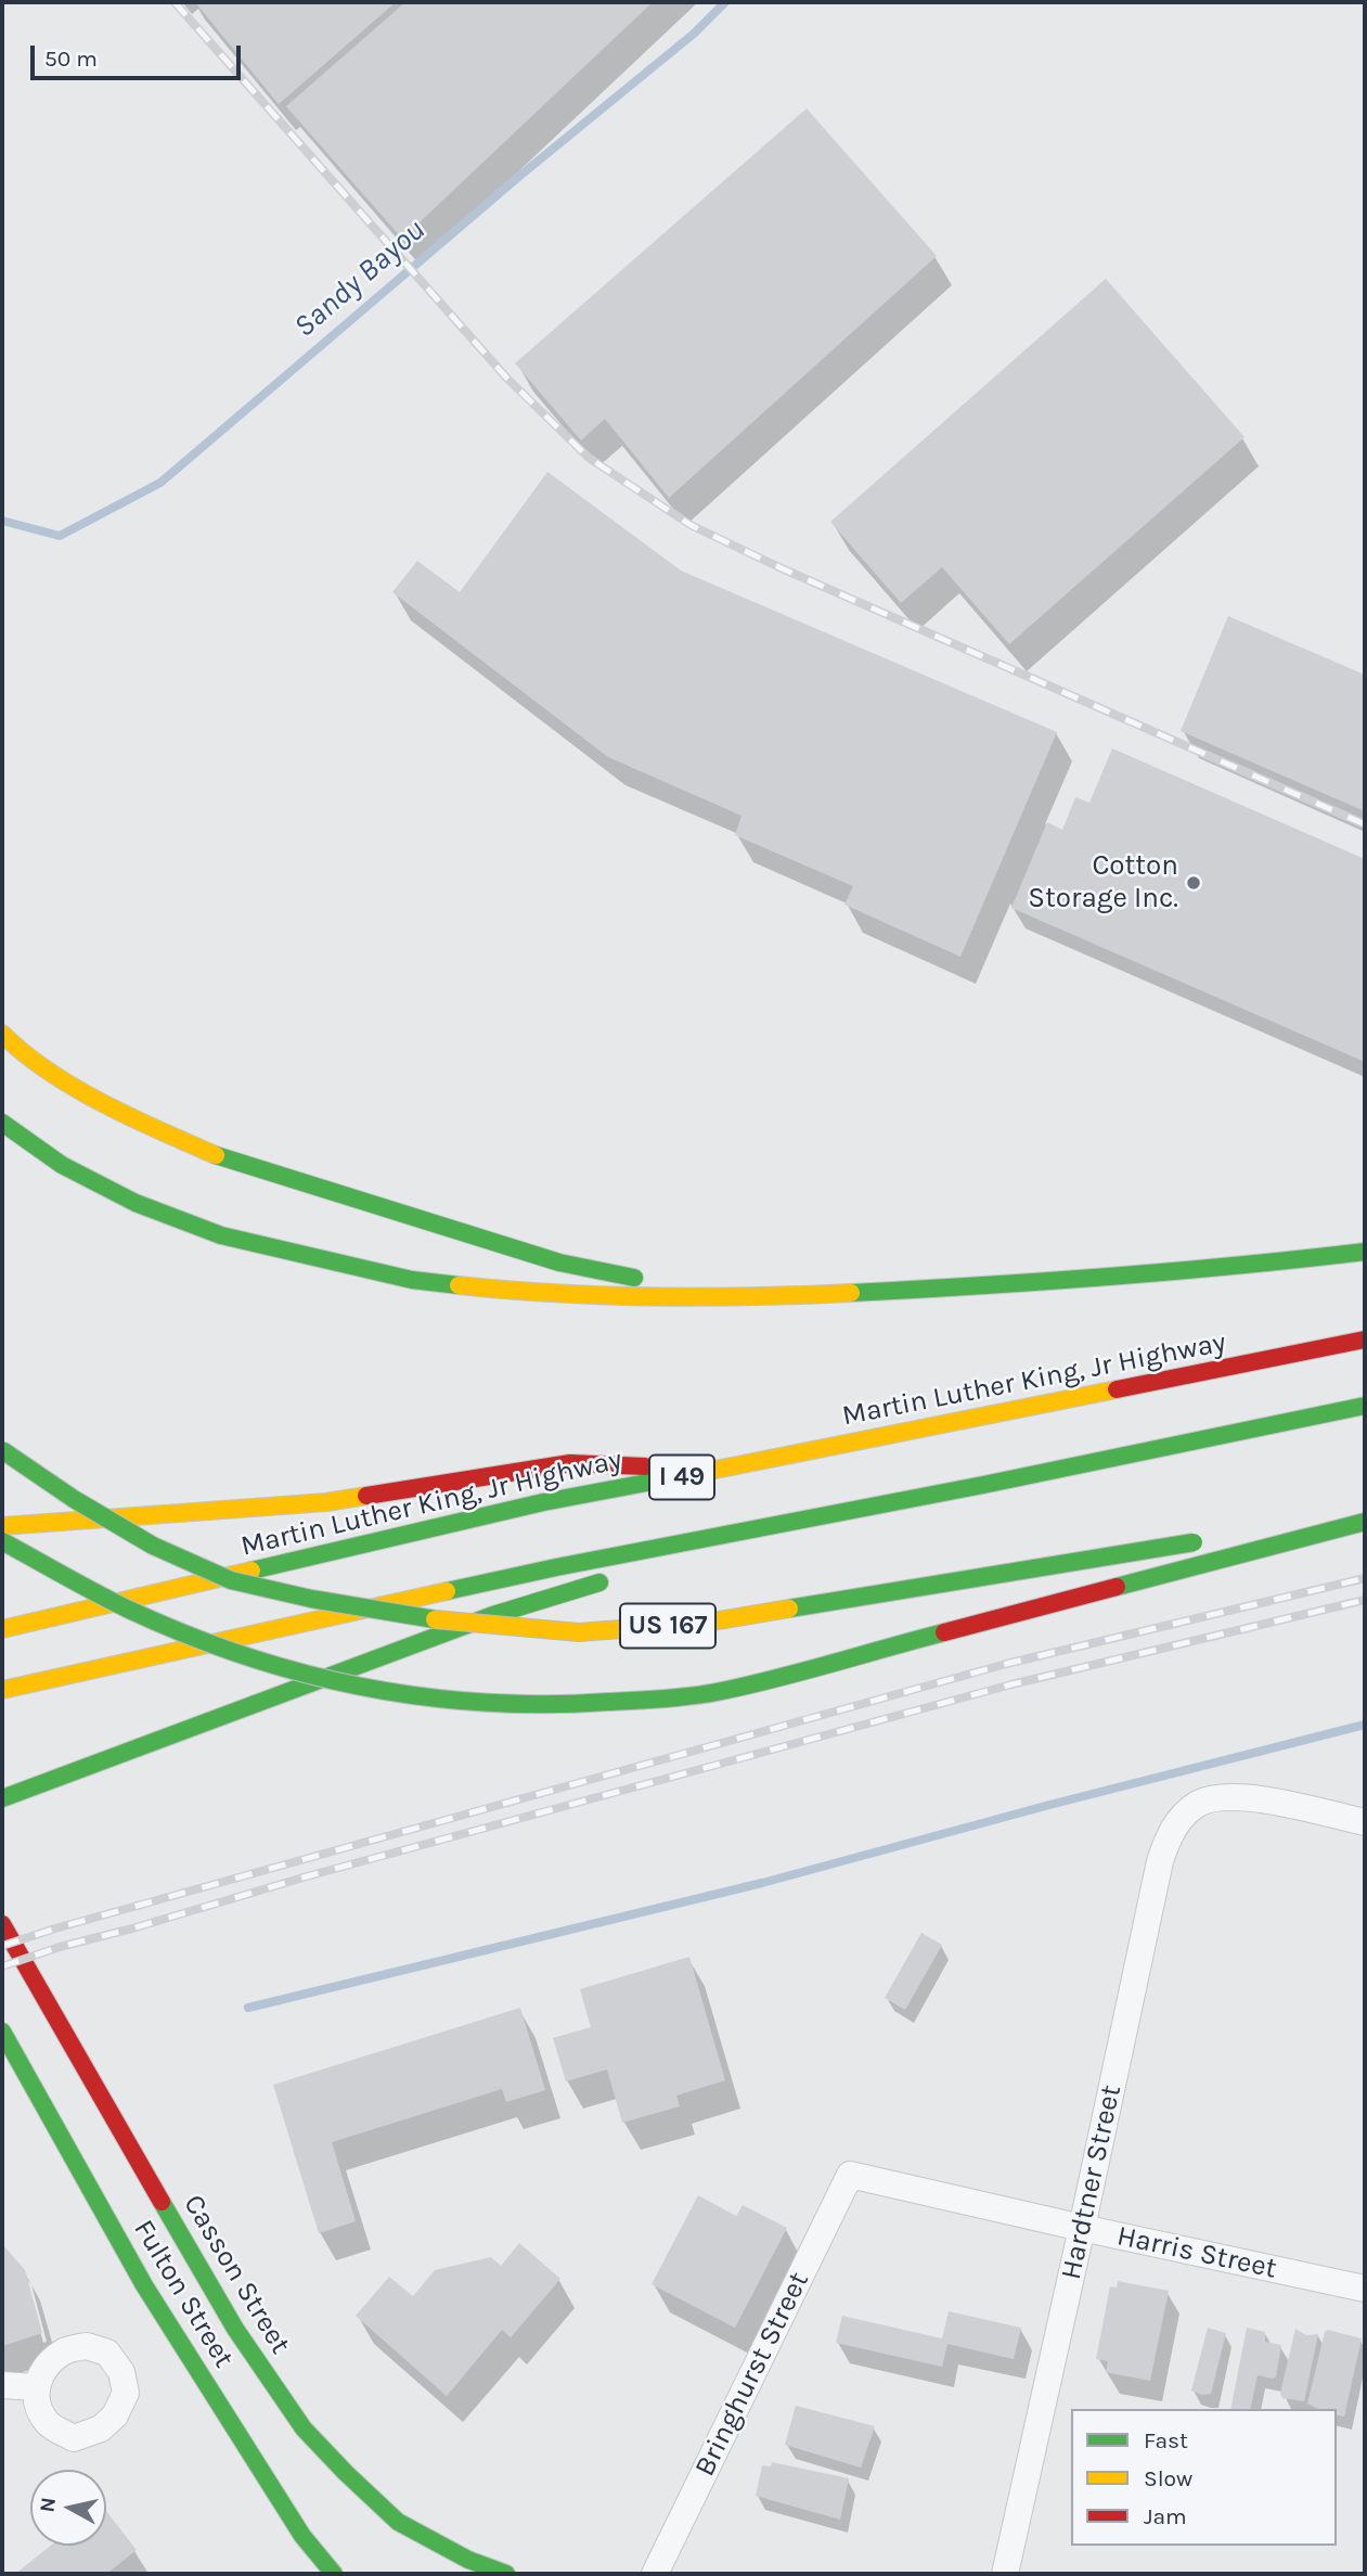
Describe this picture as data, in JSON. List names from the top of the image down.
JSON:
{
  "streets": {
    "main road": [
      "Martin Luther King, Jr Highway",
      "I 49",
      "US 167",
      "Casson Street",
      "Fulton Street"
    ],
    "street": ["Hardtner Street", "Harris Street", "Bringhurst Street"]
  },
  "crossings": [
    ["Hardtner Street", "Harris Street"],
    ["Harris Street", "Bringhurst Street"]
  ],
  "water": ["Sandy Bayou"],
  "places": ["Cotton Storage Inc."],
  "legend": ["Fast", "Slow", "Jam"],
  "scale_bar": "50 m",
  "north": "left"
}
